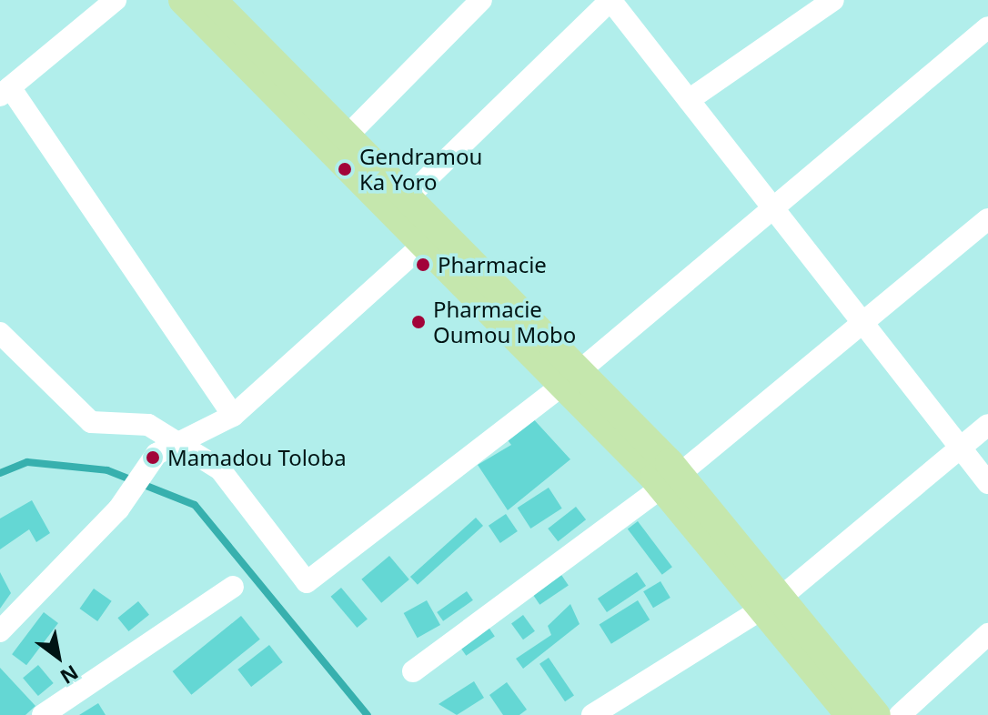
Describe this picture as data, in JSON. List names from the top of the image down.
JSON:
{
  "places": [
    "Gendramou Ka Yoro",
    "Pharmacie",
    "Pharmacie Oumou Mobo",
    "Mamadou Toloba"
  ],
  "north": "bottom right"
}
